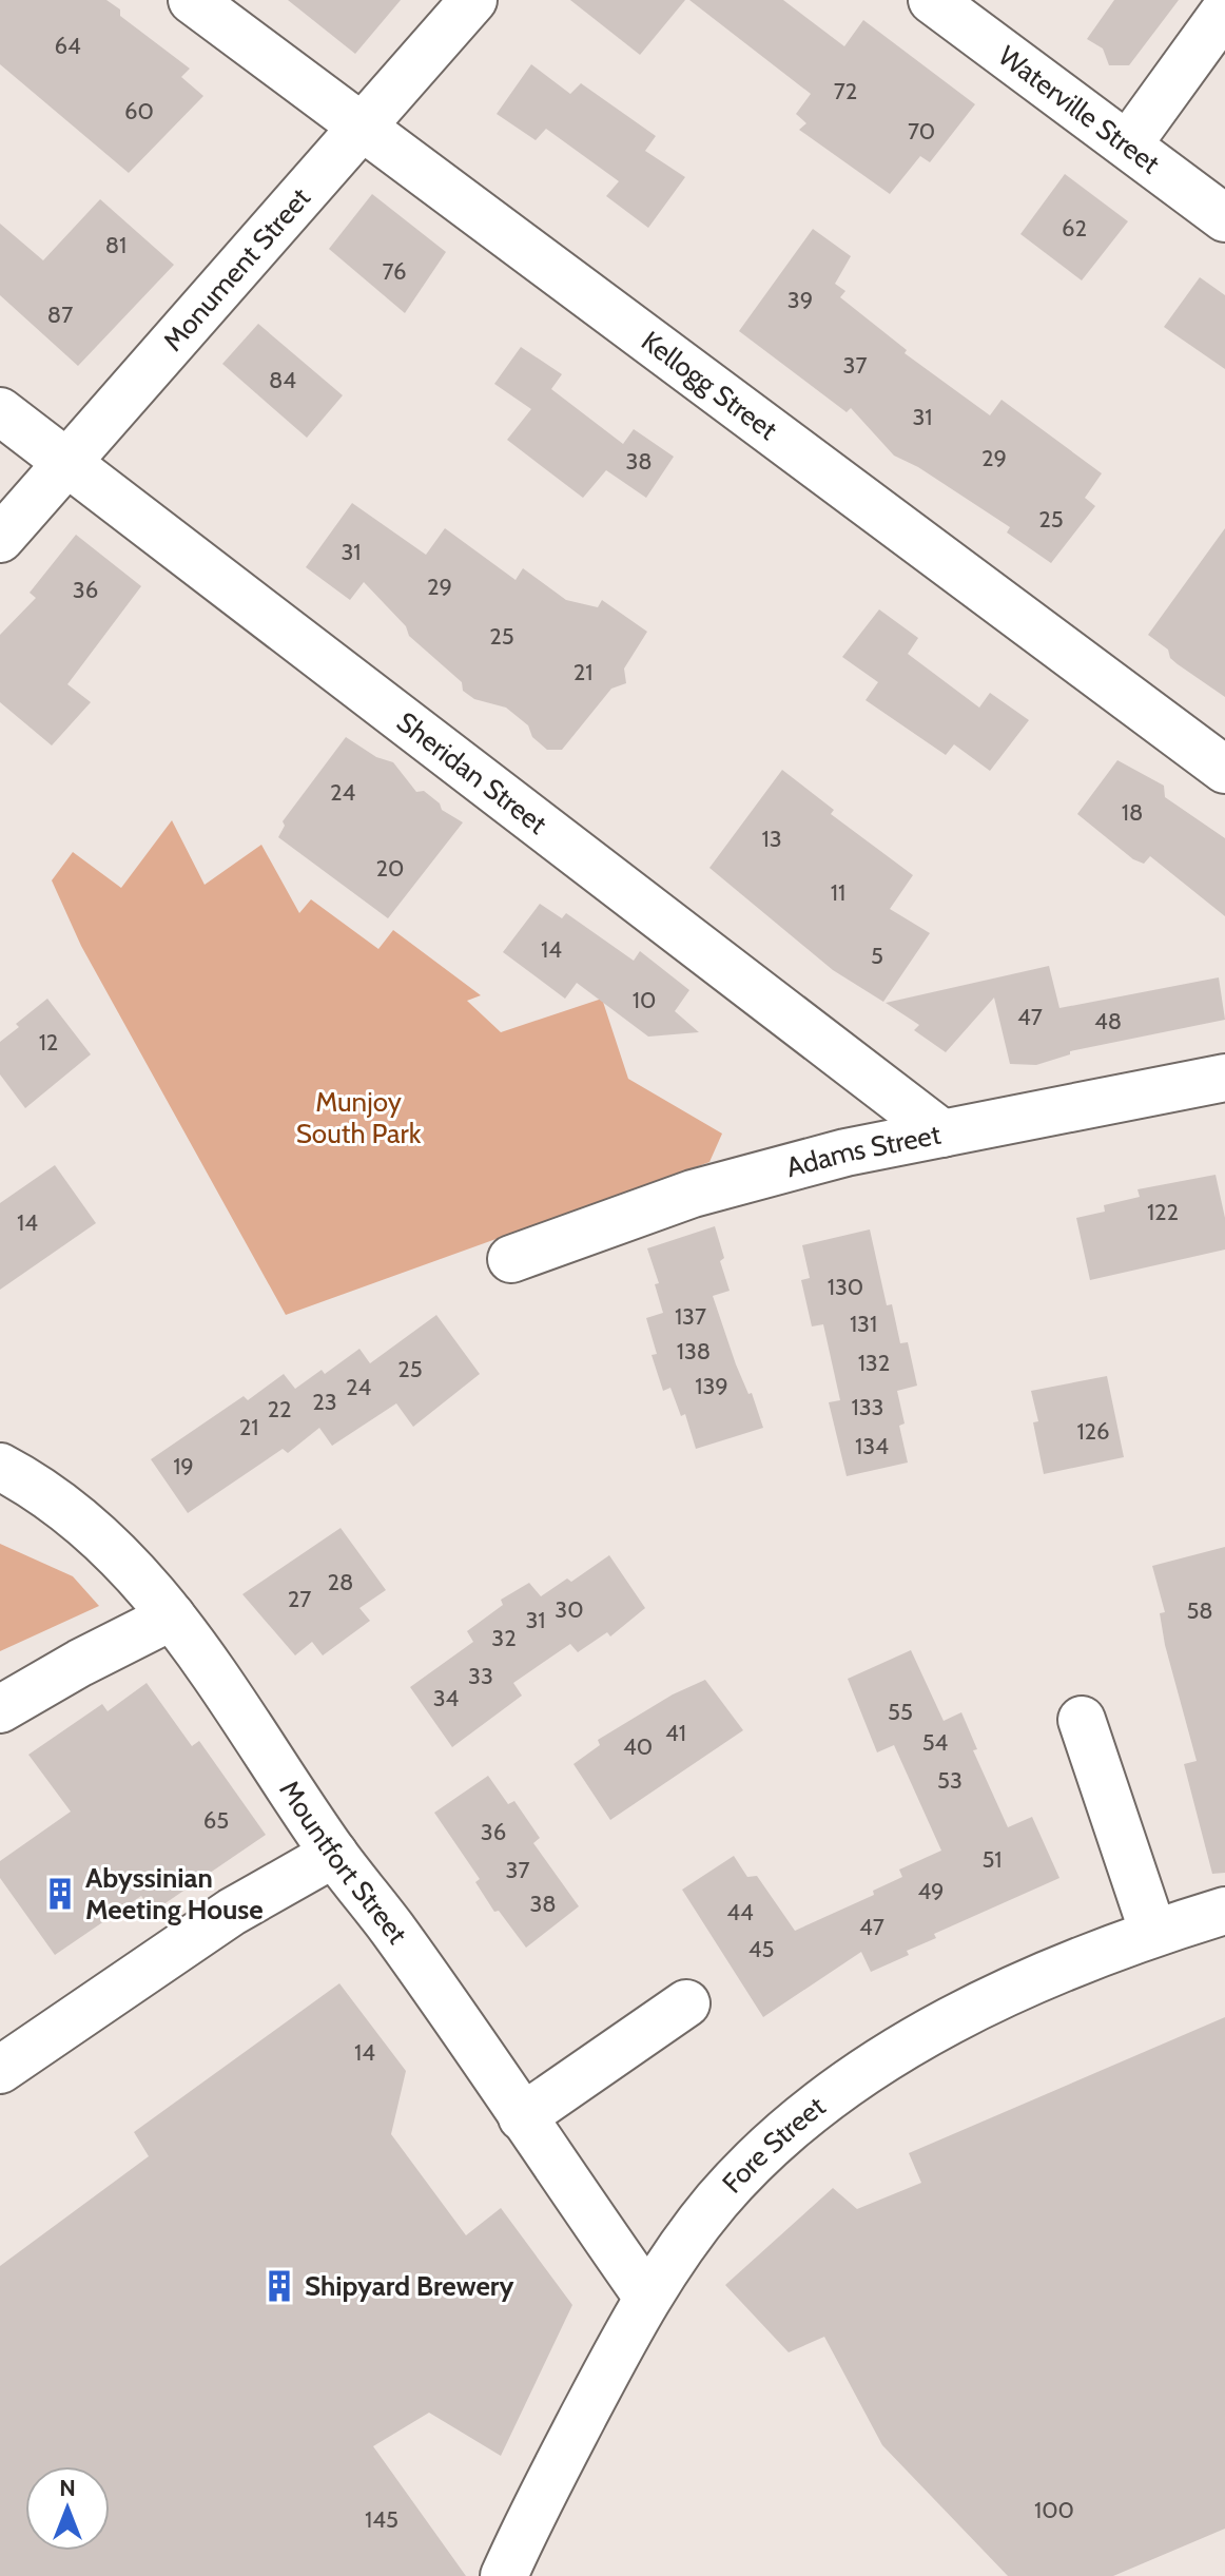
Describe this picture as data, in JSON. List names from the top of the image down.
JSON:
{
  "streets": {
    "street": [
      "Waterville Street",
      "Monument Street",
      "Kellogg Street",
      "Sheridan Street",
      "Adams Street",
      "Mountfort Street",
      "Fore Street"
    ]
  },
  "crossings": [
    ["Monument Street", "Kellogg Street"],
    ["Monument Street", "Sheridan Street"],
    ["Sheridan Street", "Adams Street"],
    ["Mountfort Street", "Fore Street"]
  ],
  "parks": ["Munjoy South Park"],
  "places": {
    "building": ["Abyssinian Meeting House", "Shipyard Brewery"]
  },
  "house_numbers": [
    "64",
    "72",
    "60",
    "70",
    "62",
    "81",
    "76",
    "39",
    "87",
    "37",
    "84",
    "31",
    "29",
    "38",
    "25",
    "31",
    "29",
    "36",
    "25",
    "21",
    "24",
    "18",
    "13",
    "20",
    "11",
    "14",
    "5",
    "10",
    "47",
    "48",
    "12",
    "122",
    "14",
    "130",
    "137",
    "131",
    "138",
    "132",
    "25",
    "139",
    "24",
    "23",
    "133",
    "22",
    "21",
    "126",
    "134",
    "19",
    "28",
    "27",
    "30",
    "58",
    "31",
    "32",
    "33",
    "34",
    "55",
    "41",
    "54",
    "40",
    "53",
    "65",
    "36",
    "51",
    "37",
    "49",
    "38",
    "44",
    "47",
    "45",
    "14",
    "100",
    "145"
  ],
  "north": "top"
}
